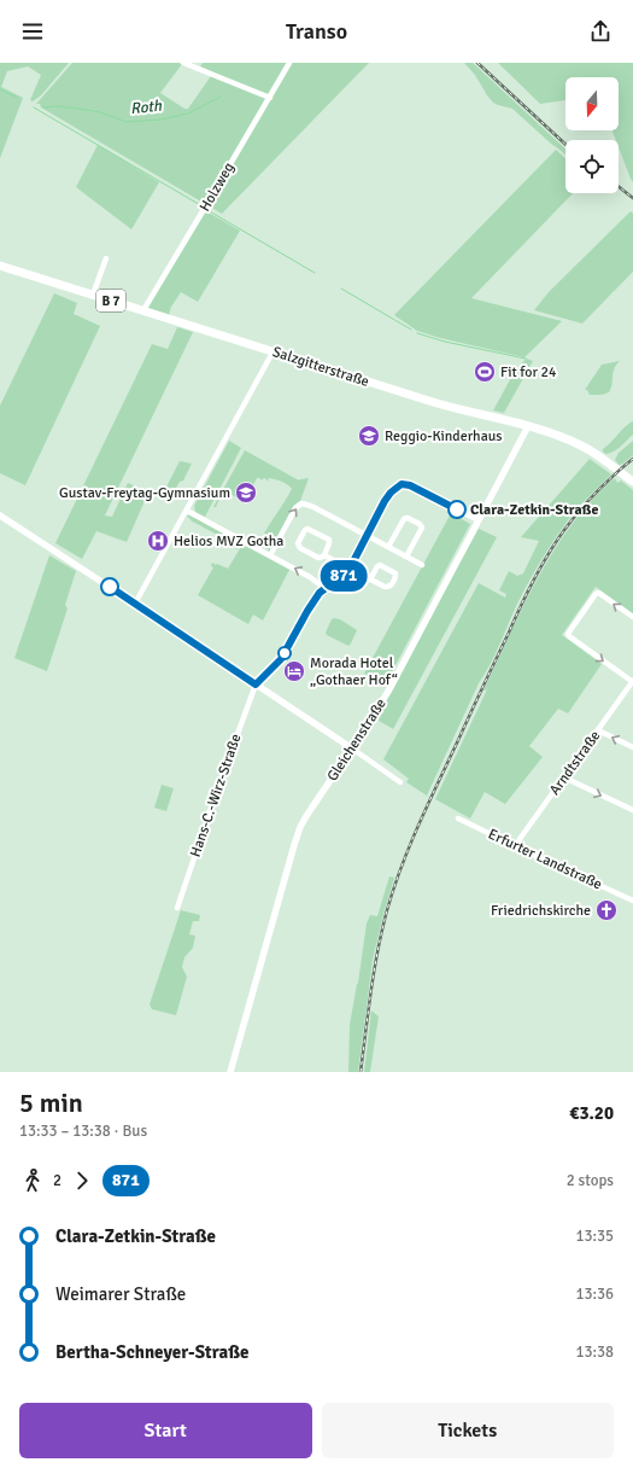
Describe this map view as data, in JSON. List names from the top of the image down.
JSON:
{
  "streets": {
    "main road": ["B 7", "Salzgitterstraße"],
    "street": [
      "Holzweg",
      "Gleichenstraße",
      "Arndtstraße",
      "Hans-C.-Wirz-Straße",
      "Erfurter Landstraße"
    ]
  },
  "crossings": [
    ["Holzweg", "Salzgitterstraße"],
    ["Salzgitterstraße", "Gleichenstraße"],
    ["Arndtstraße", "Erfurter Landstraße"]
  ],
  "water": ["Roth"],
  "places": {
    "sports": ["Fit for 24"],
    "school or university": ["Reggio-Kinderhaus", "Gustav-Freytag-Gymnasium"],
    "other": ["Clara-Zetkin-Straße"],
    "hospital": ["Helios MVZ Gotha"],
    "hotel": ["Morada Hotel „Gothaer Hof“"],
    "church": ["Friedrichskirche"]
  },
  "lines": ["bus line 871"],
  "north": "bottom",
  "page": {
    "header": "Transo",
    "on_map": "871",
    "heading": ["5 min", "13:33 – 13:38 · Bus", "€3.20"],
    "legs": ["2", "871", "2 stops"],
    "list": [
      {
        "name": "Clara-Zetkin-Straße",
        "value": "13:35"
      },
      {
        "name": "Weimarer Straße",
        "value": "13:36"
      },
      {
        "name": "Bertha-Schneyer-Straße",
        "value": "13:38"
      }
    ],
    "buttons": ["Start", "Tickets"]
  }
}
